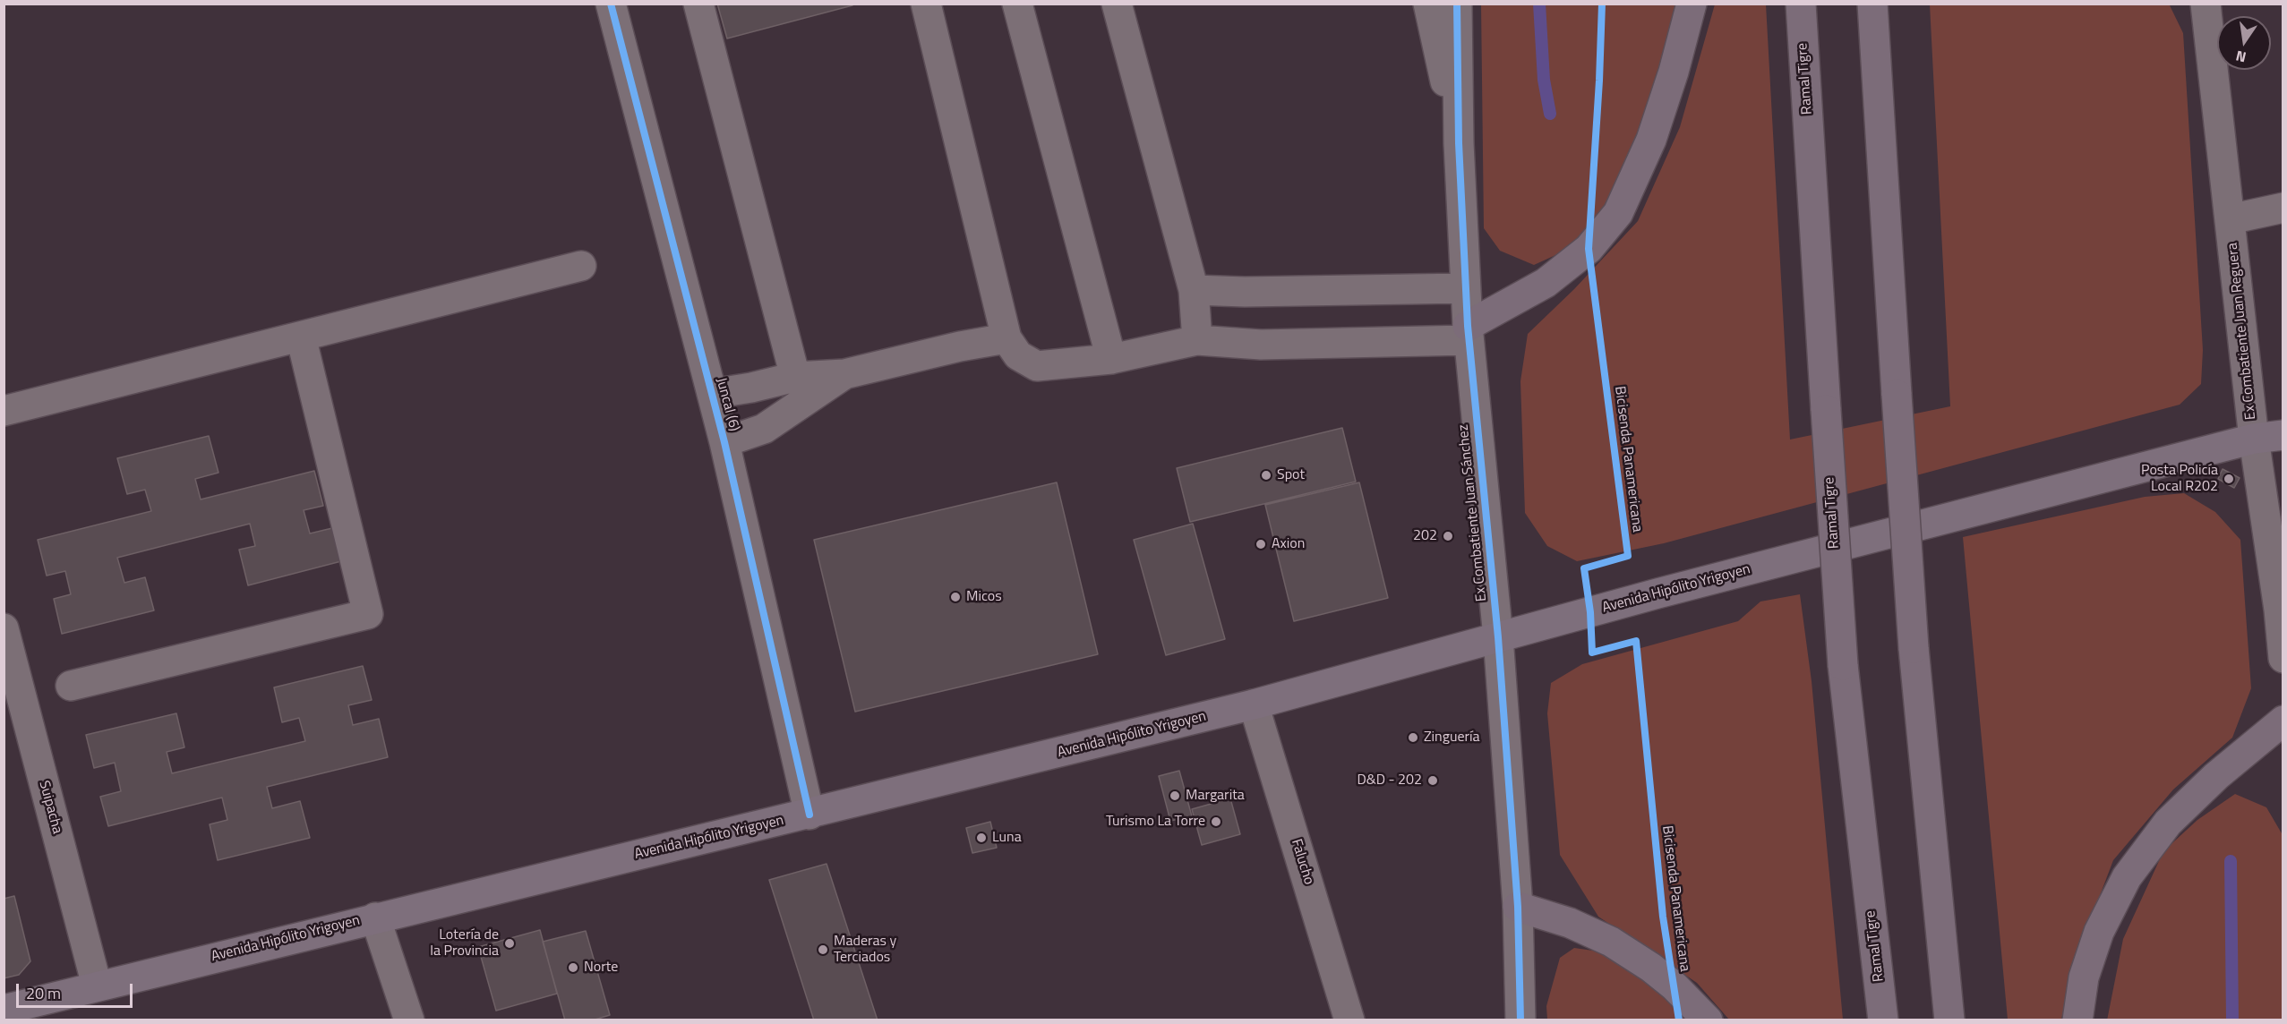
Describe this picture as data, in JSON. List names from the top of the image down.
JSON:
{
  "streets": {
    "highway": ["Ramal Tigre"],
    "main road": ["Avenida Hipólito Yrigoyen"],
    "street": [
      "Ex Combatiente Juan Reguera",
      "Juncal (6)",
      "Ex Combatiente Juan Sánchez",
      "Suipacha",
      "Falucho"
    ],
    "cycle path": ["Bicisenda Panamericana"]
  },
  "crossings": [
    ["Ex Combatiente Juan Reguera", "Avenida Hipólito Yrigoyen"],
    ["Juncal (6)", "Avenida Hipólito Yrigoyen"],
    ["Ex Combatiente Juan Sánchez", "Avenida Hipólito Yrigoyen"],
    ["Avenida Hipólito Yrigoyen", "Suipacha"],
    ["Avenida Hipólito Yrigoyen", "Falucho"]
  ],
  "places": [
    "Spot",
    "Posta Policía Local R202",
    "202",
    "Axion",
    "Micos",
    "Zinguería",
    "D&D - 202",
    "Margarita",
    "Turismo La Torre",
    "Luna",
    "Lotería de la Provincia",
    "Maderas y Terciados",
    "Norte"
  ],
  "scale_bar": "20 m",
  "north": "bottom"
}
